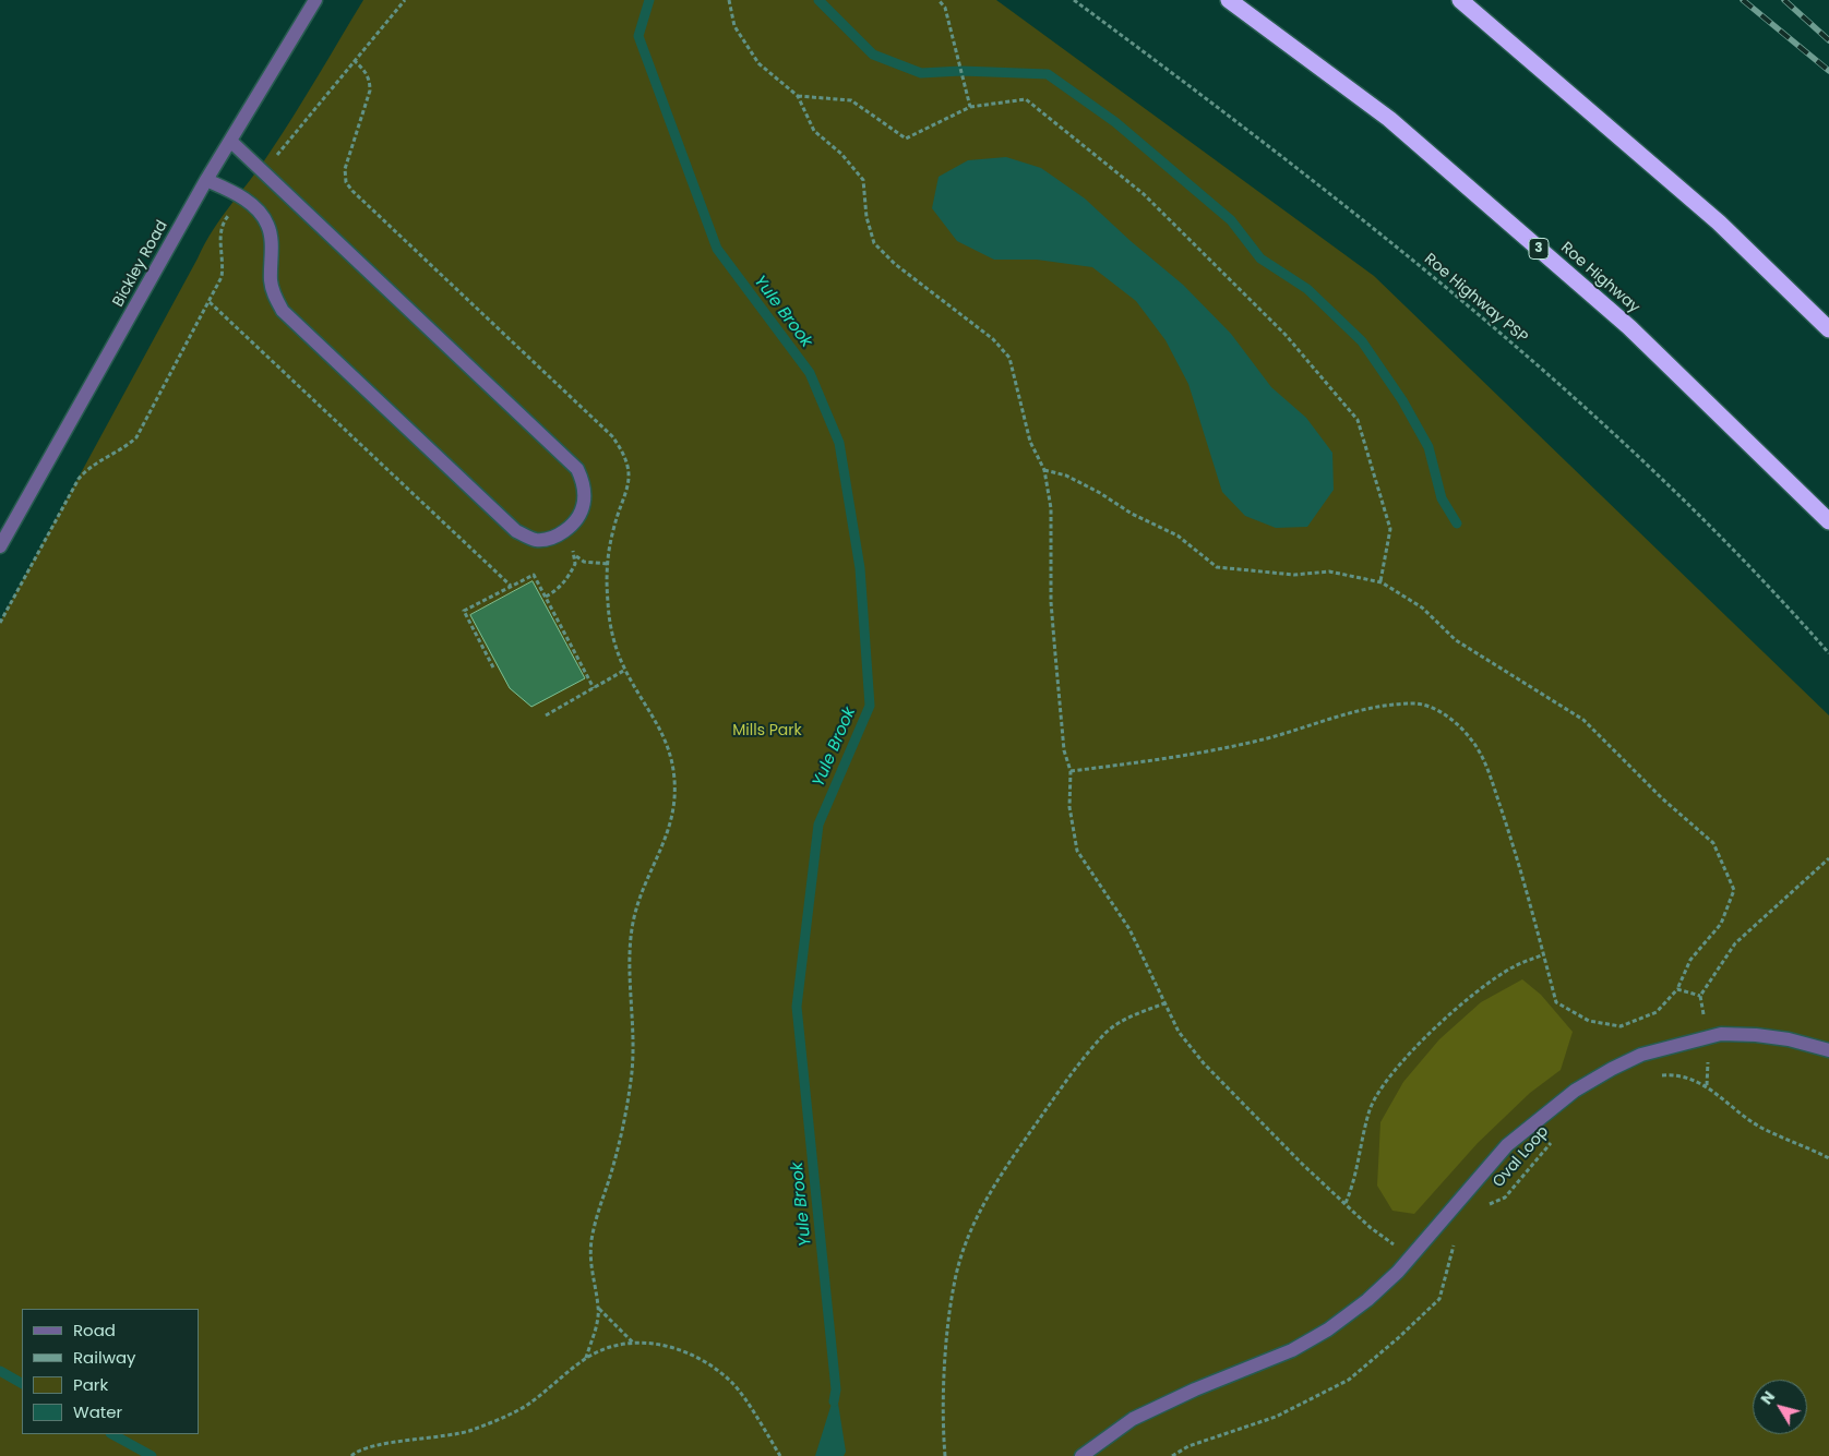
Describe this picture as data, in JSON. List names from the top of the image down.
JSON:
{
  "streets": {
    "highway": ["3", "Roe Highway"],
    "street": ["Bickley Road"],
    "path": ["Roe Highway PSP", "Oval Loop"]
  },
  "water": ["Yule Brook"],
  "parks": ["Mills Park"],
  "legend": [
    "Road",
    "Railway",
    "Park",
    "Water"
  ],
  "north": "top left"
}
